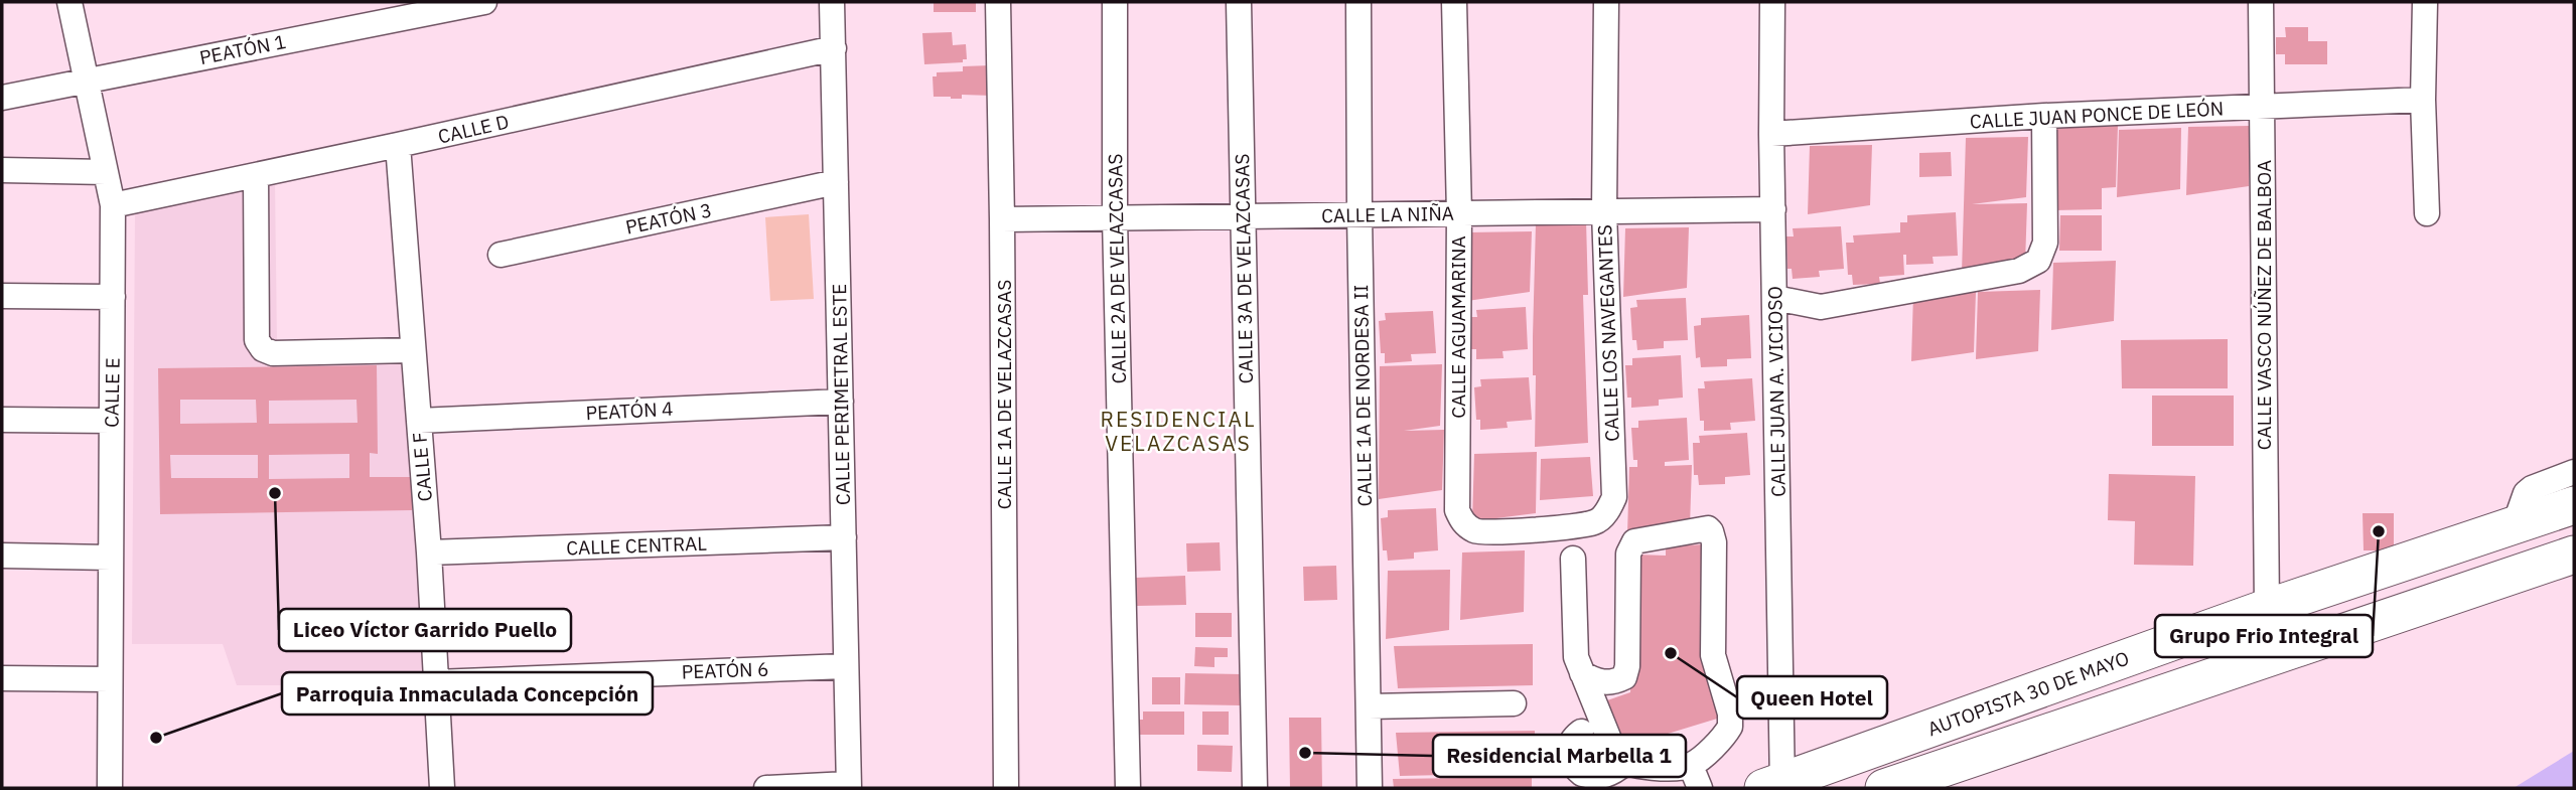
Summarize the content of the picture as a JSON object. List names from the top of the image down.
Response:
{
  "streets": {
    "highway": ["AUTOPISTA 30 DE MAYO"],
    "street": [
      "PEATÓN 1",
      "CALLE JUAN PONCE DE LEÓN",
      "CALLE D",
      "CALLE LA NIÑA",
      "PEATÓN 3",
      "CALLE 2A DE VELAZCASAS",
      "CALLE 3A DE VELAZCASAS",
      "CALLE VASCO NÚÑEZ DE BALBOA",
      "CALLE AGUAMARINA",
      "CALLE LOS NAVEGANTES",
      "CALLE JUAN A. VICIOSO",
      "CALLE E",
      "CALLE PERIMETRAL ESTE",
      "CALLE 1A DE VELAZCASAS",
      "CALLE 1A DE NORDESA II",
      "PEATÓN 4",
      "CALLE F",
      "CALLE CENTRAL",
      "PEATÓN 6"
    ]
  },
  "crossings": [
    ["PEATÓN 1", "CALLE E"],
    ["CALLE JUAN PONCE DE LEÓN", "CALLE VASCO NÚÑEZ DE BALBOA"],
    ["CALLE JUAN PONCE DE LEÓN", "CALLE JUAN A. VICIOSO"],
    ["CALLE D", "CALLE E"],
    ["CALLE D", "CALLE PERIMETRAL ESTE"],
    ["CALLE D", "CALLE F"],
    ["CALLE LA NIÑA", "CALLE 2A DE VELAZCASAS"],
    ["CALLE LA NIÑA", "CALLE 3A DE VELAZCASAS"],
    ["CALLE LA NIÑA", "CALLE AGUAMARINA"],
    ["CALLE LA NIÑA", "CALLE LOS NAVEGANTES"],
    ["CALLE LA NIÑA", "CALLE JUAN A. VICIOSO"],
    ["CALLE LA NIÑA", "CALLE 1A DE VELAZCASAS"],
    ["CALLE LA NIÑA", "CALLE 1A DE NORDESA II"],
    ["PEATÓN 3", "CALLE PERIMETRAL ESTE"],
    ["CALLE VASCO NÚÑEZ DE BALBOA", "AUTOPISTA 30 DE MAYO"],
    ["CALLE AGUAMARINA", "CALLE LOS NAVEGANTES"],
    ["CALLE JUAN A. VICIOSO", "AUTOPISTA 30 DE MAYO"],
    ["CALLE PERIMETRAL ESTE", "PEATÓN 4"],
    ["CALLE PERIMETRAL ESTE", "CALLE CENTRAL"],
    ["CALLE PERIMETRAL ESTE", "PEATÓN 6"],
    ["PEATÓN 4", "CALLE F"],
    ["CALLE F", "CALLE CENTRAL"],
    ["CALLE F", "PEATÓN 6"]
  ],
  "districts": ["RESIDENCIAL VELAZCASAS"],
  "places": [
    "Liceo Víctor Garrido Puello",
    "Grupo Frio Integral",
    "Queen Hotel",
    "Parroquia Inmaculada Concepción",
    "Residencial Marbella 1"
  ]
}
